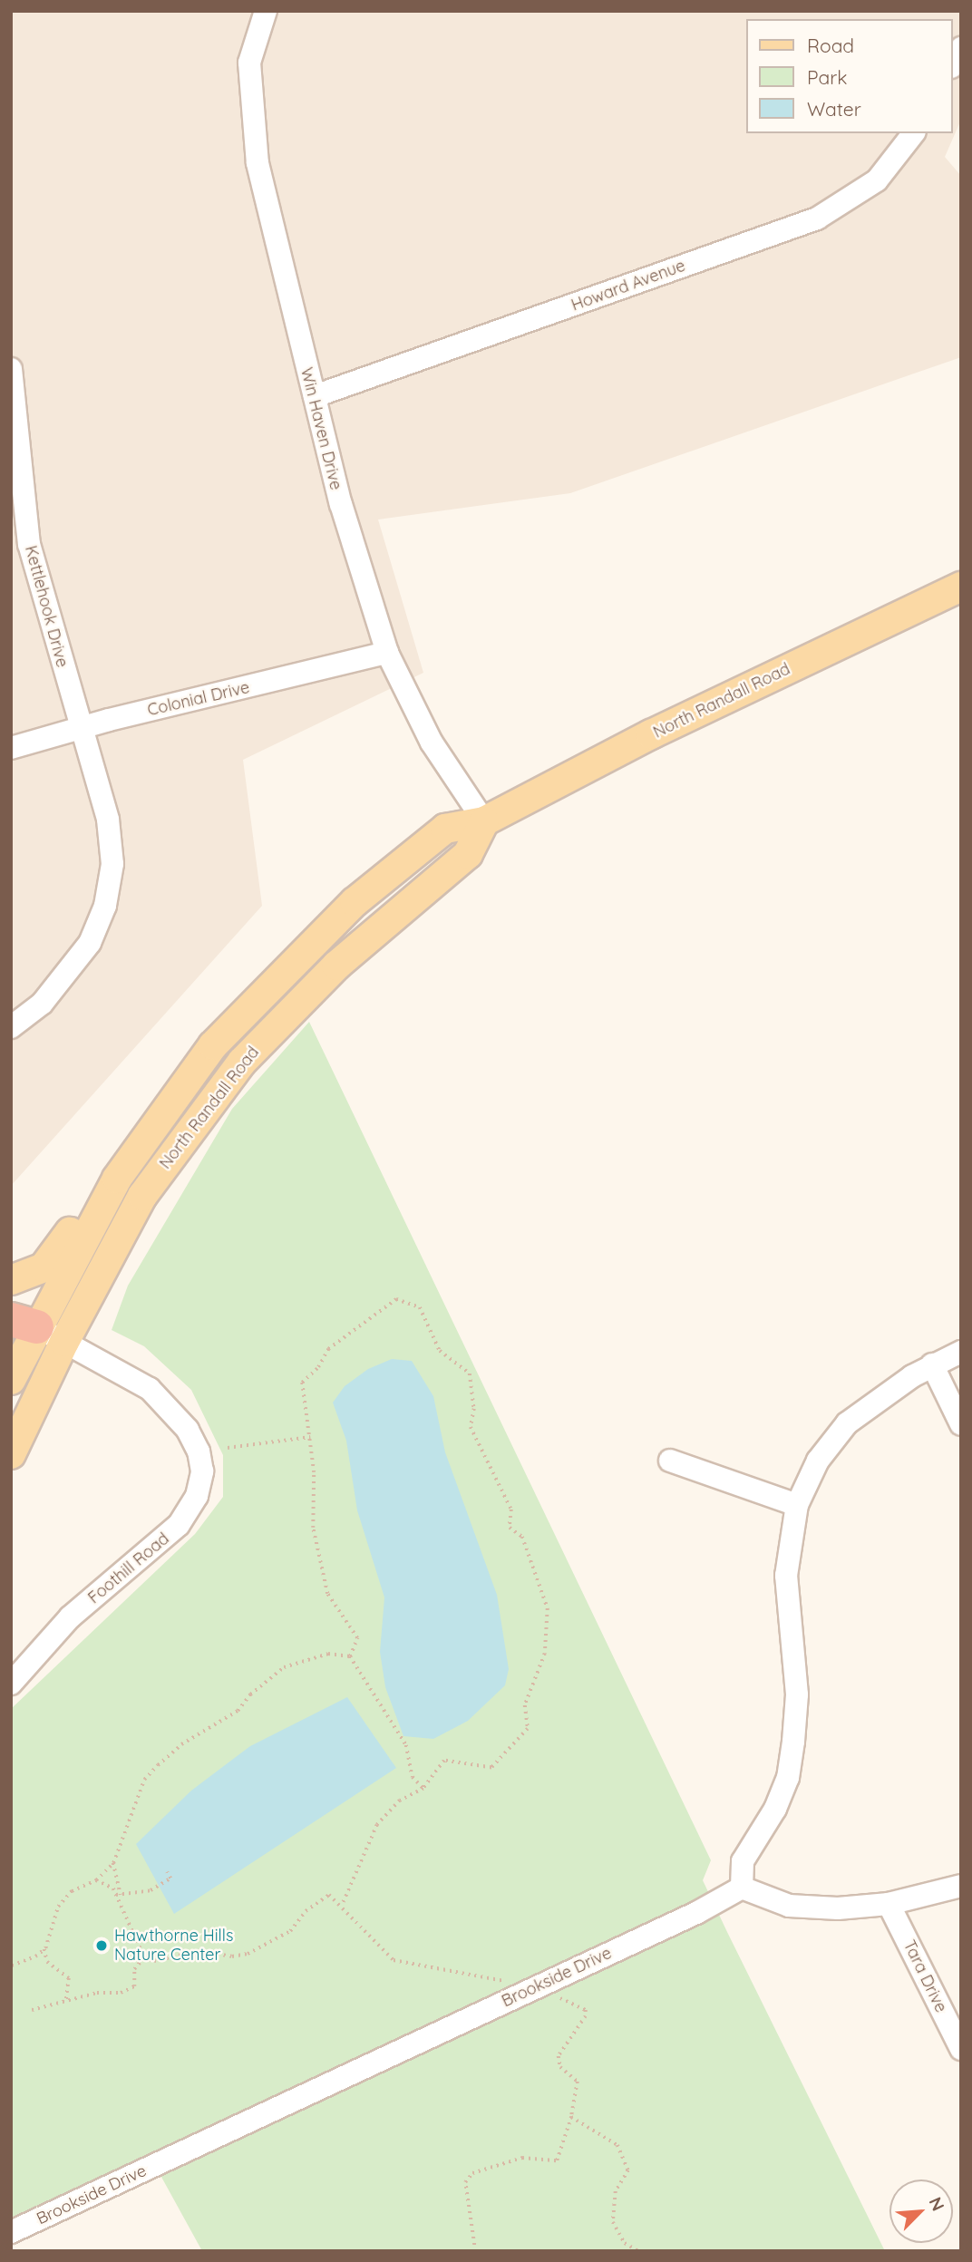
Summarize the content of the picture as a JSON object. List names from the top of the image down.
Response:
{
  "streets": {
    "main road": ["North Randall Road"],
    "street": [
      "Howard Avenue",
      "Win Haven Drive",
      "Kettlehook Drive",
      "Colonial Drive",
      "Foothill Road",
      "Tara Drive",
      "Brookside Drive"
    ]
  },
  "crossings": [
    ["Howard Avenue", "Win Haven Drive"],
    ["Win Haven Drive", "Colonial Drive"],
    ["Win Haven Drive", "North Randall Road"],
    ["Kettlehook Drive", "Colonial Drive"],
    ["North Randall Road", "Foothill Road"]
  ],
  "places": ["Hawthorne Hills Nature Center"],
  "legend": ["Road", "Park", "Water"],
  "north": "top right"
}
